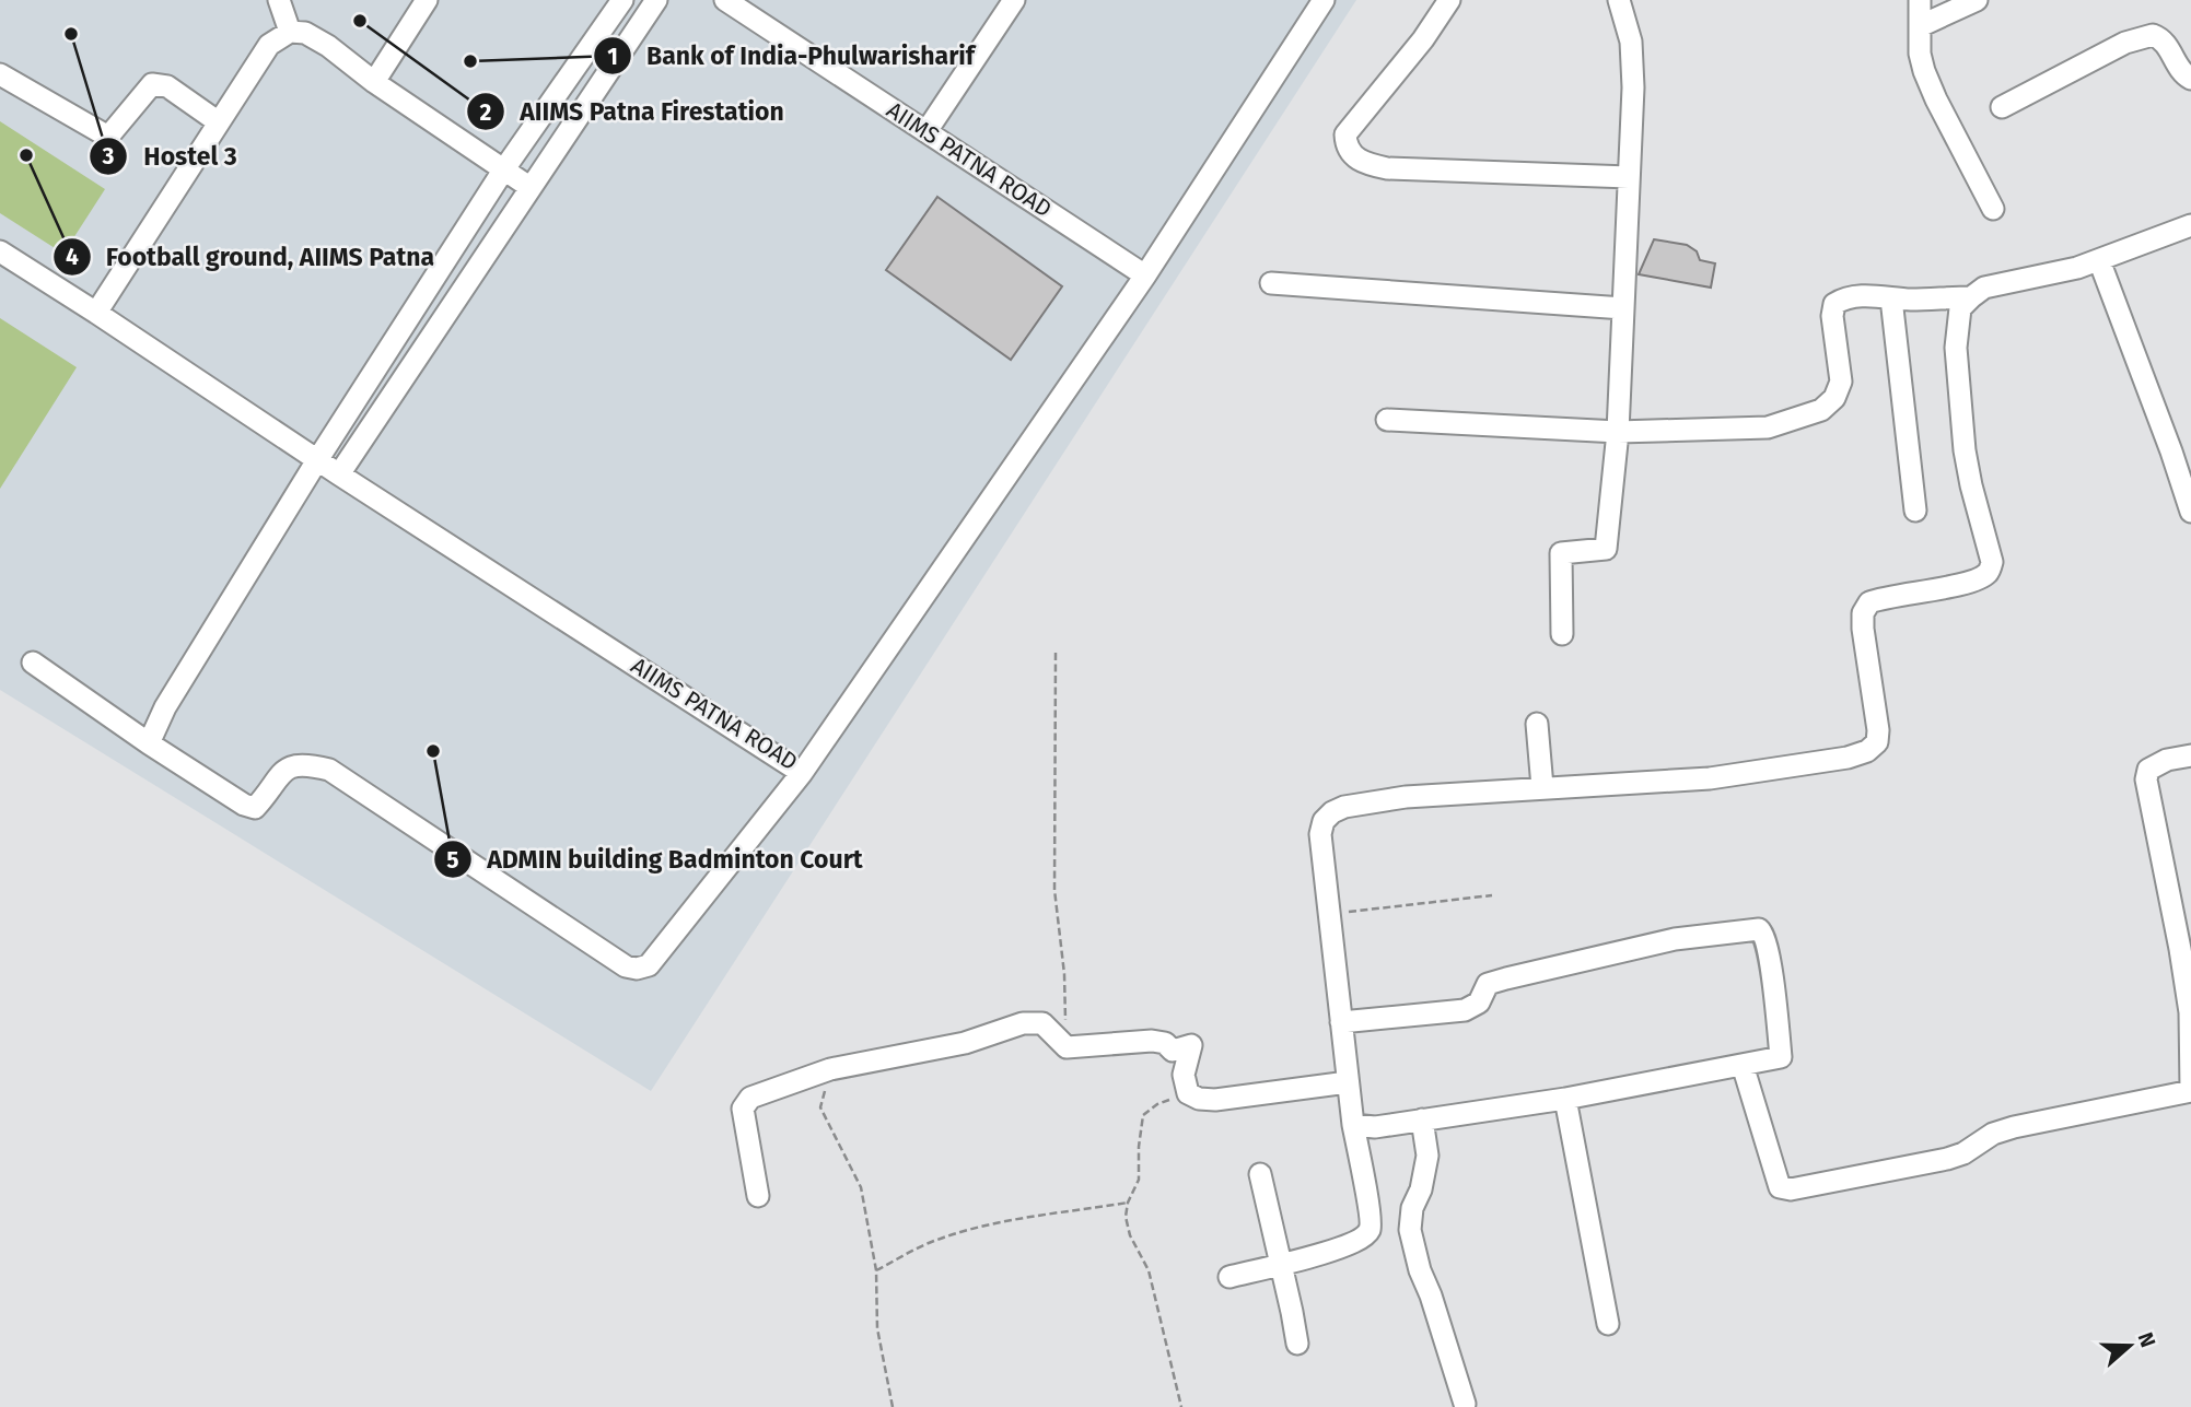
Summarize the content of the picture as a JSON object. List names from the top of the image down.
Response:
{
  "streets": {
    "street": ["AIIMS PATNA ROAD"]
  },
  "places": [
    "AIIMS Patna Firestation",
    "Hostel 3",
    "Bank of India-Phulwarisharif",
    "Football ground, AIIMS Patna",
    "ADMIN building Badminton Court"
  ],
  "north": "right"
}
